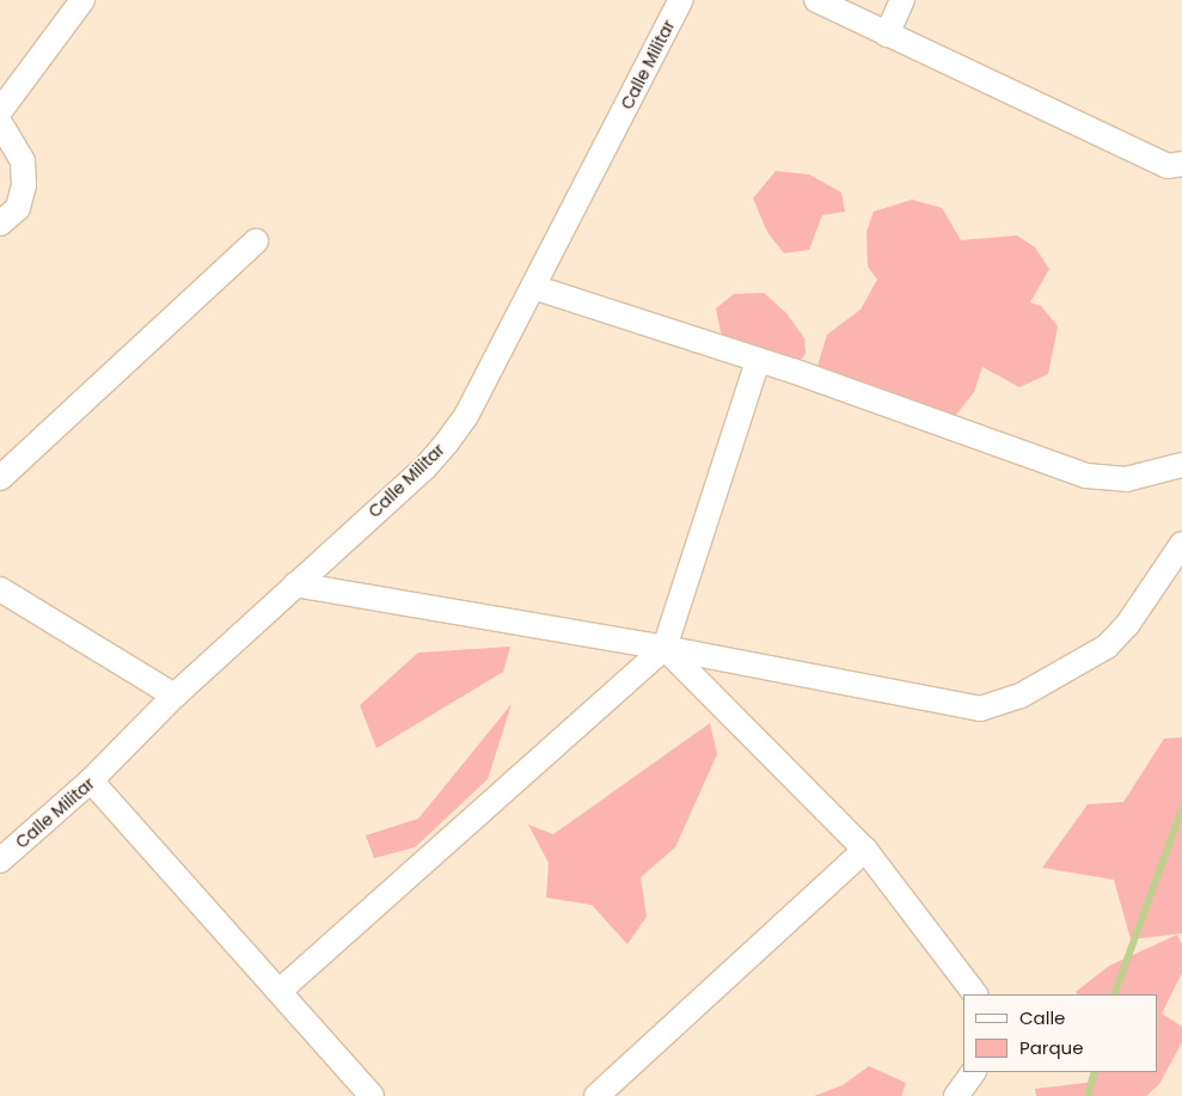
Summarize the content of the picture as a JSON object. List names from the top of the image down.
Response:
{
  "streets": {
    "street": ["Calle Militar"]
  },
  "legend": ["Calle", "Parque"]
}
